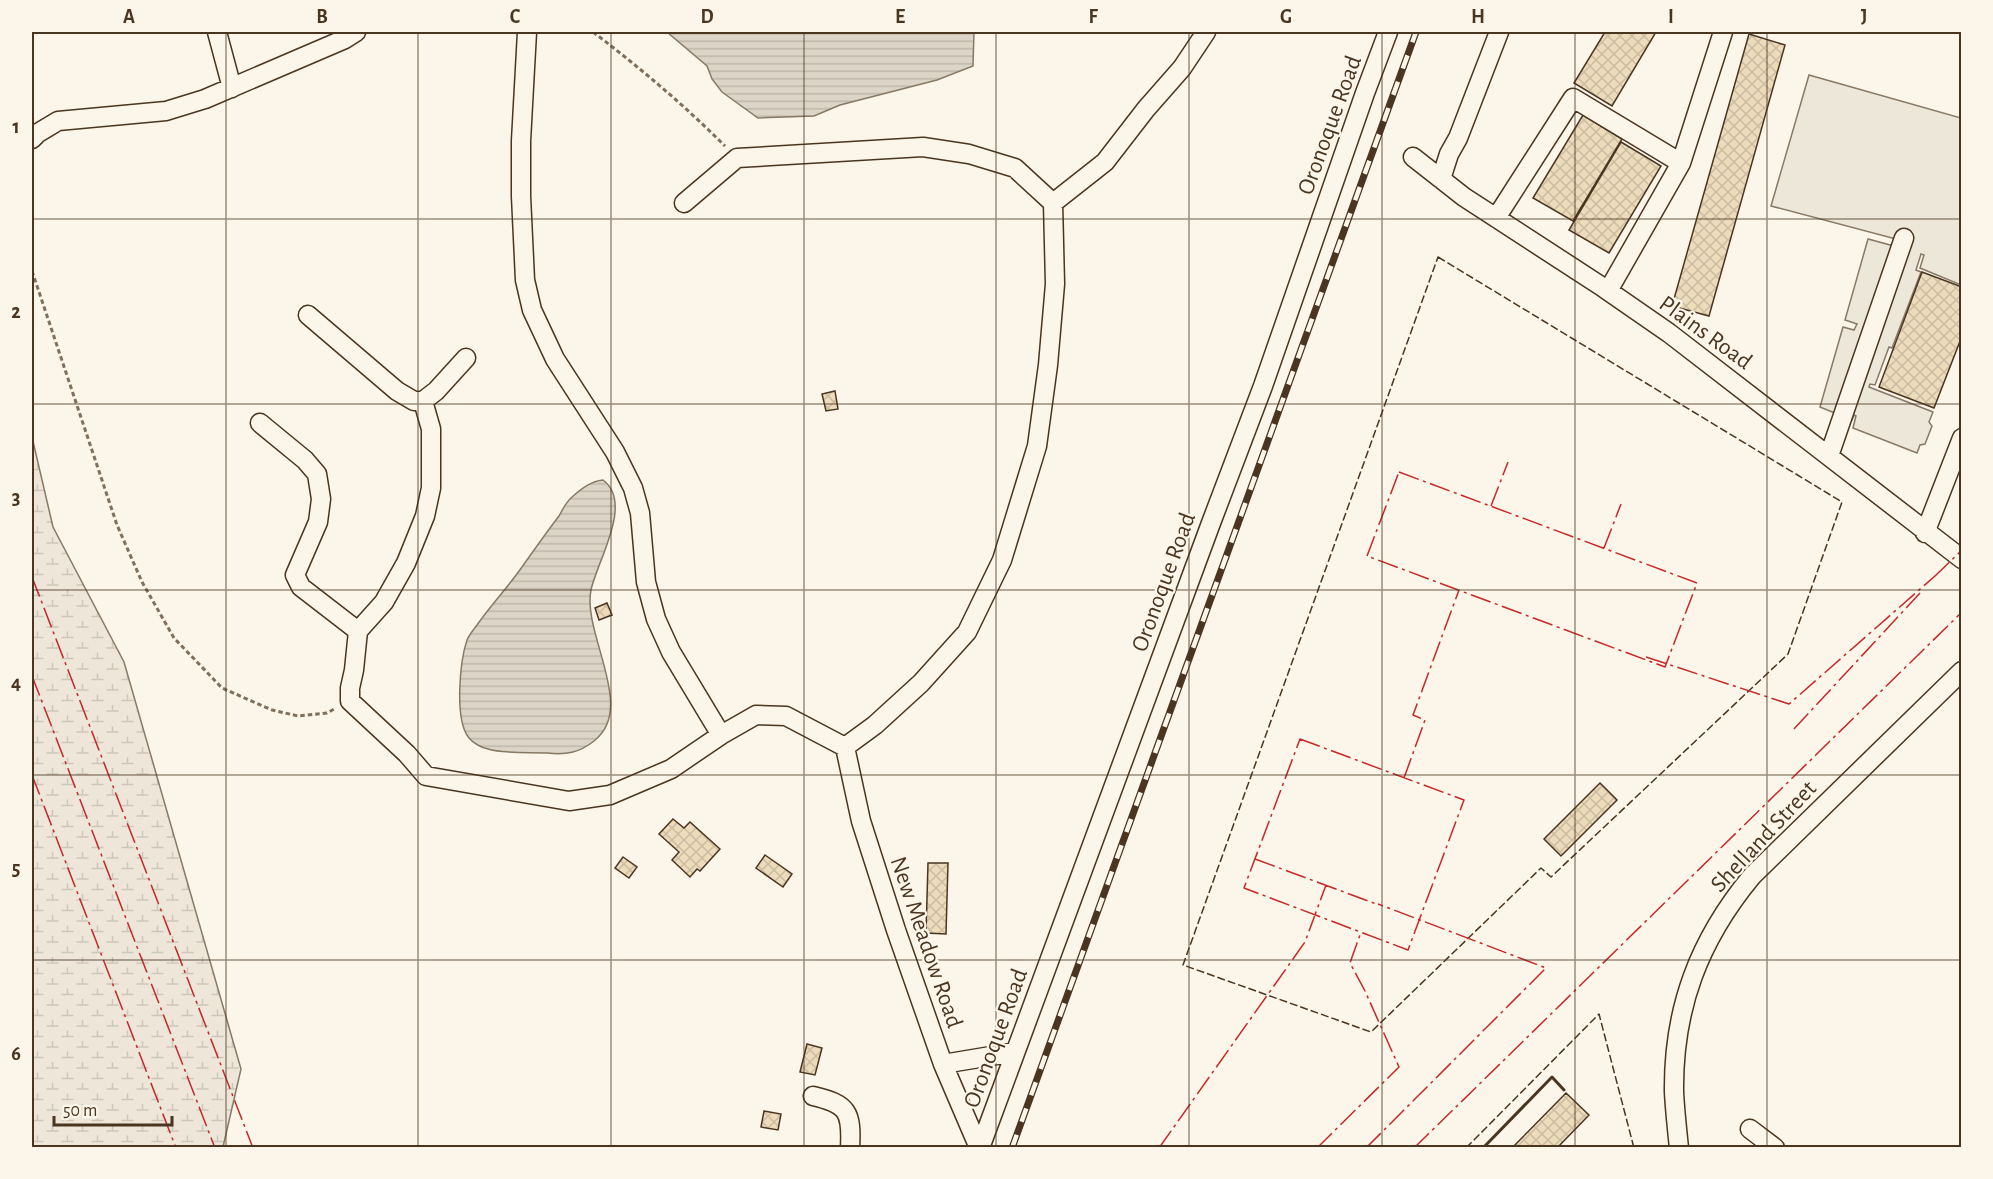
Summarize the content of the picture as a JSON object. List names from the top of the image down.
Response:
{
  "streets": {
    "street": [
      "Oronoque Road",
      "Plains Road",
      "Shelland Street",
      "New Meadow Road"
    ]
  },
  "crossings": [
    ["Oronoque Road", "New Meadow Road"]
  ],
  "scale_bar": "50 m",
  "grid": {
    "columns": [
      "A",
      "B",
      "C",
      "D",
      "E",
      "F",
      "G",
      "H",
      "I",
      "J"
    ],
    "rows": [
      "1",
      "2",
      "3",
      "4",
      "5",
      "6"
    ]
  }
}
